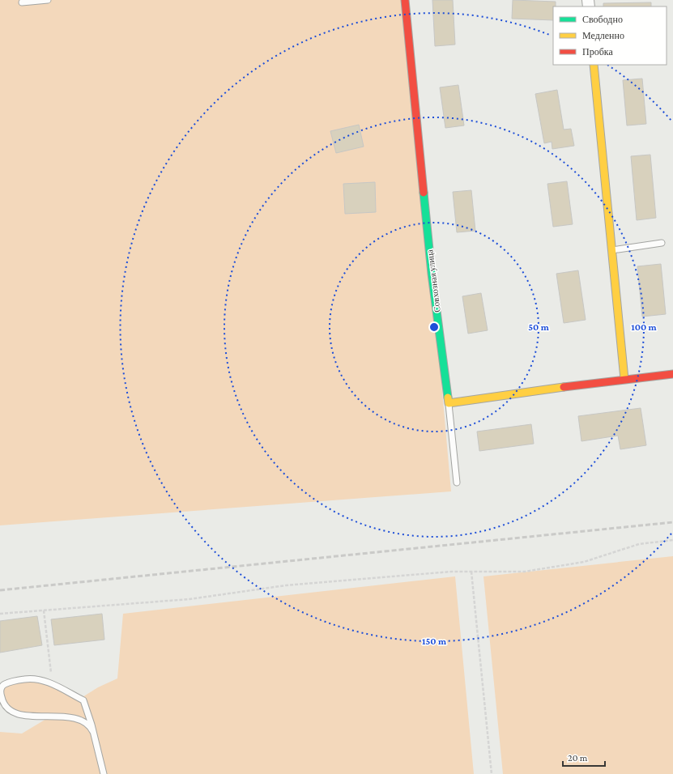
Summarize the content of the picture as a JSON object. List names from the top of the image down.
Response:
{
  "streets": {
    "street": ["Совхозная улица"]
  },
  "legend": ["Свободно", "Медленно", "Пробка"],
  "scale_bar": "20 m",
  "rings": ["50 m", "100 m", "150 m"]
}
